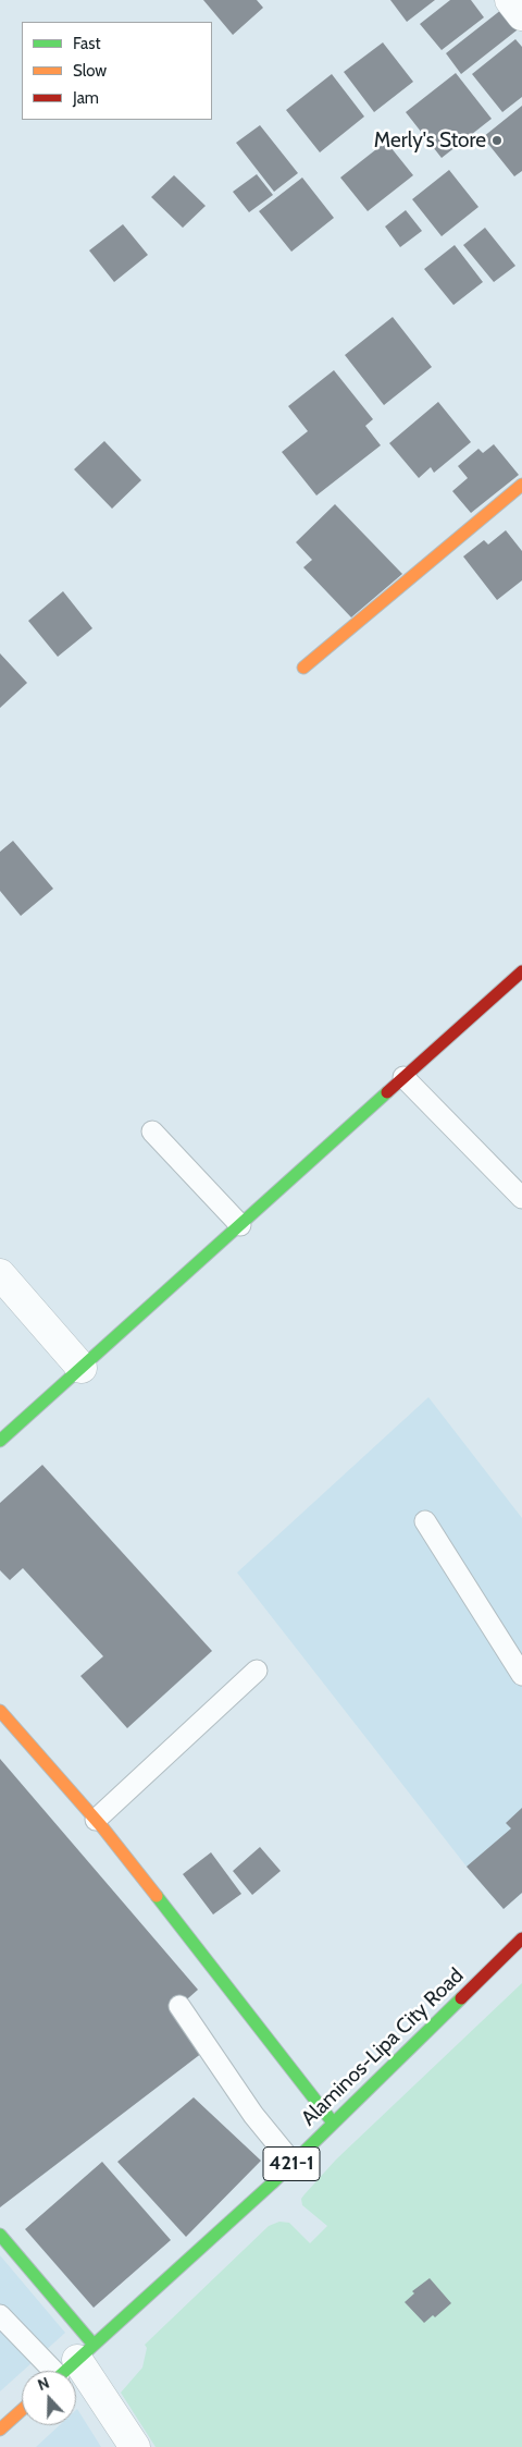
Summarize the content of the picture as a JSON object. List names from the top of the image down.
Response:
{
  "streets": {
    "street": ["Alaminos-Lipa City Road", "421-1"]
  },
  "places": ["Merly's Store"],
  "legend": ["Fast", "Slow", "Jam"],
  "north": "top"
}
